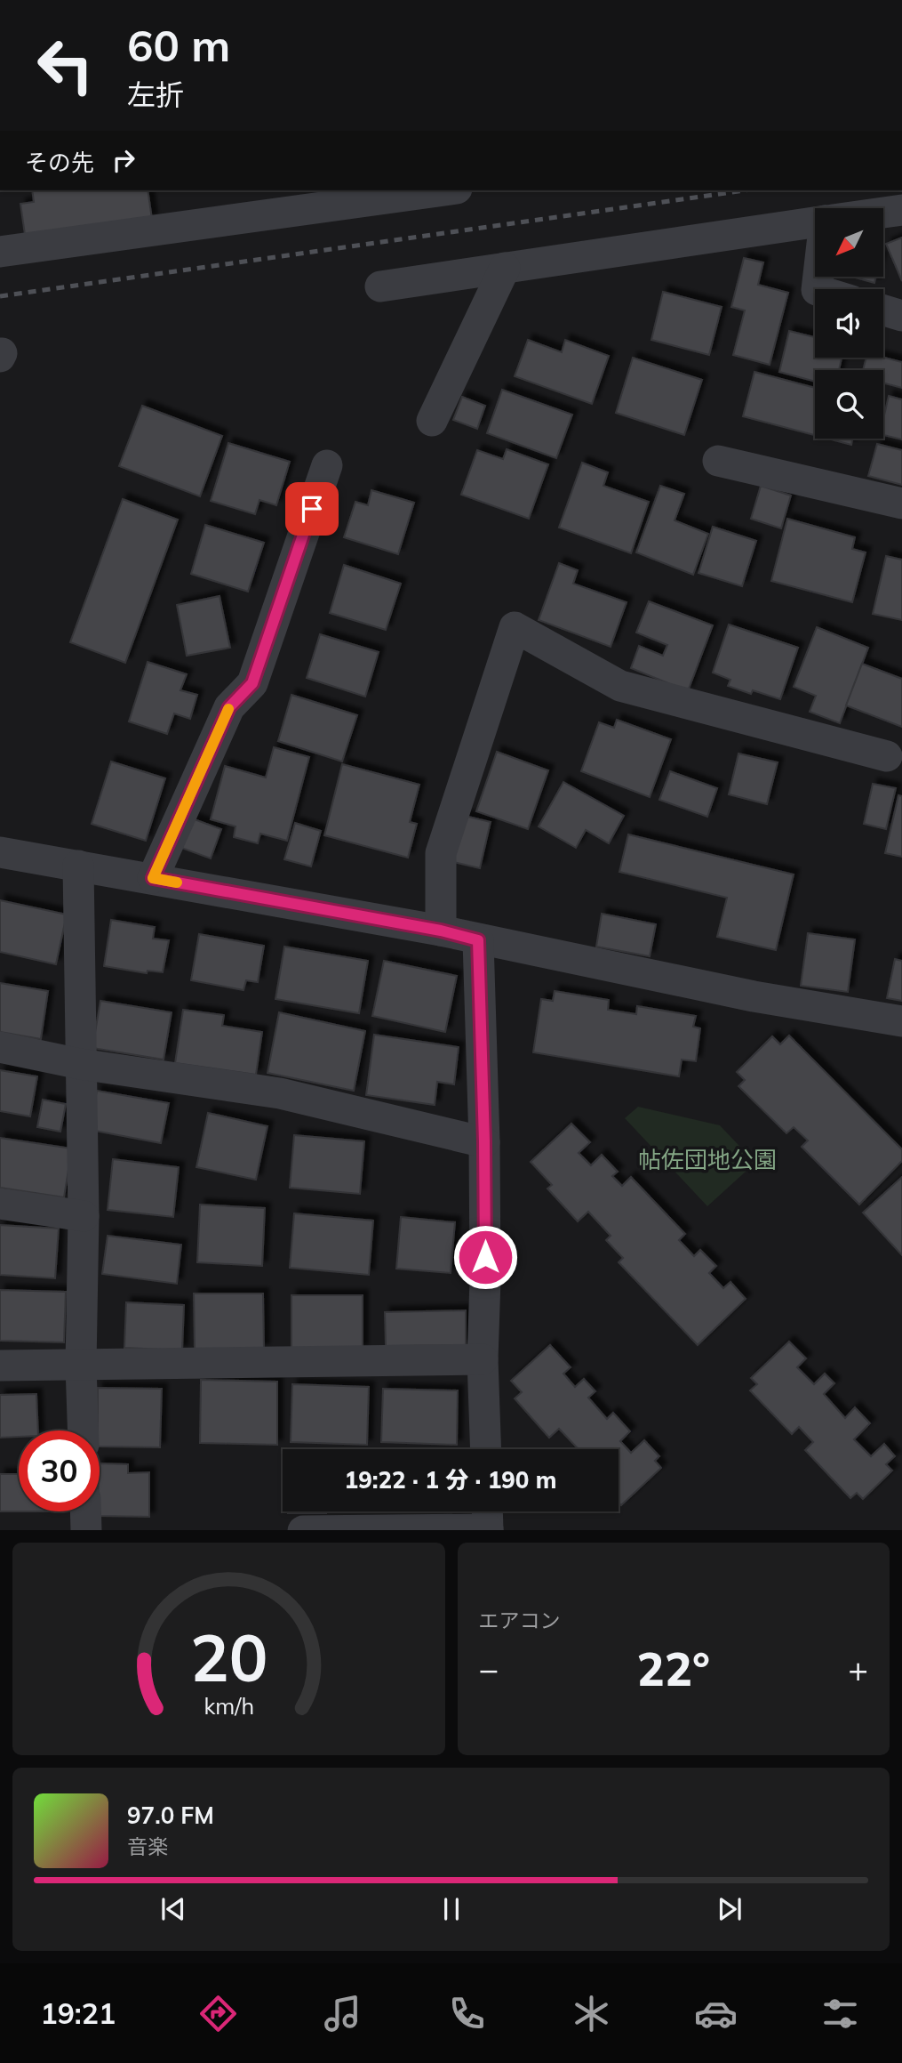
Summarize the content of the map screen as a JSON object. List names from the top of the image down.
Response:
{
  "parks": ["帖佐団地公園"],
  "north": "bottom left",
  "page": {
    "turn": ["60 m", "左折"],
    "then": "その先",
    "limit": "30",
    "trip": "19:22 · 1 分 · 190 m",
    "tile": "エアコン",
    "heat": ["−", "22°", "+"],
    "song": ["97.0 FM", "音楽"],
    "tabs": "19:21",
    "gauge": ["20", "km/h"]
  }
}
